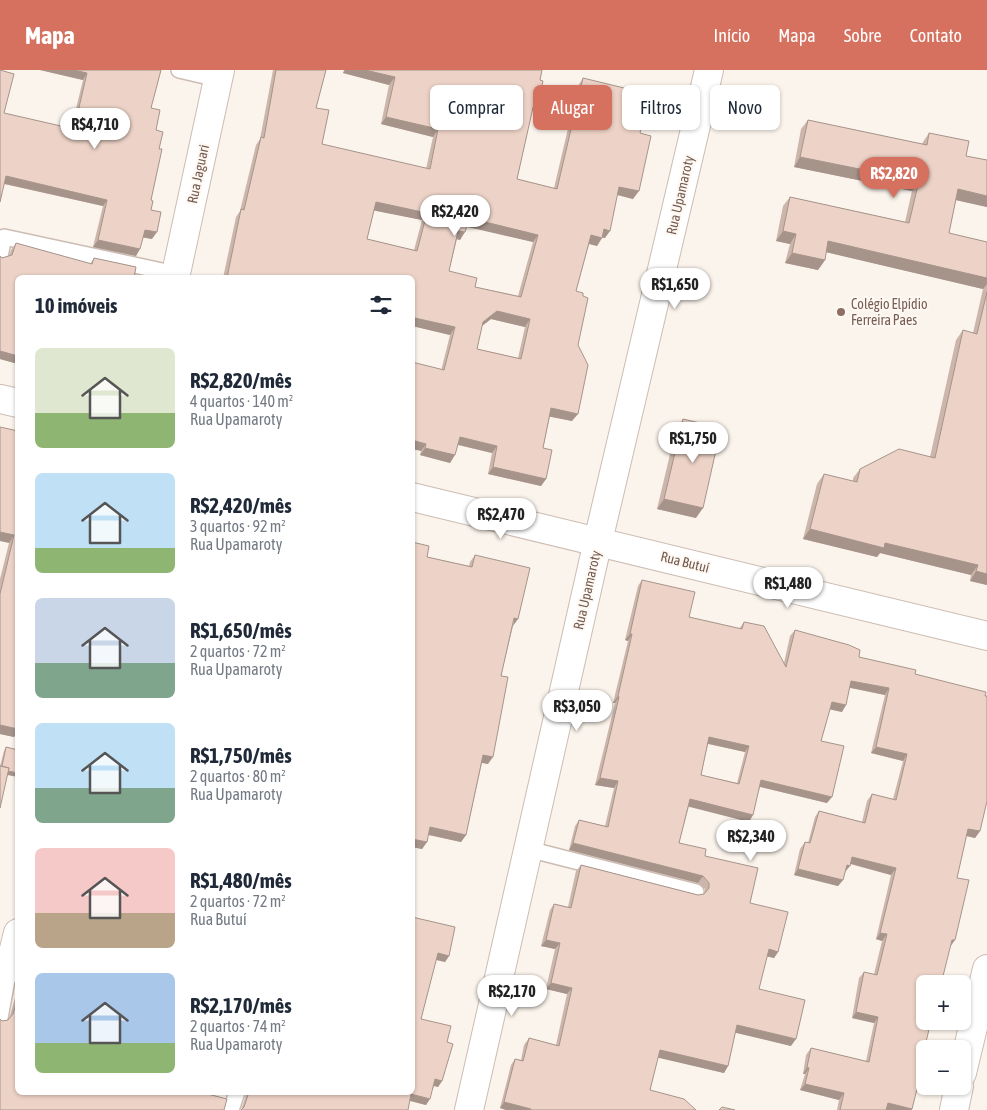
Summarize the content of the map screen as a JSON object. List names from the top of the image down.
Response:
{
  "streets": {
    "street": ["Rua Jaguari", "Rua Upamaroty", "Rua Butuí"]
  },
  "crossings": [
    ["Rua Upamaroty", "Rua Butuí"]
  ],
  "places": ["Colégio Elpídio Ferreira Paes"],
  "page": {
    "header": "Mapa",
    "nav": [
      "Início",
      "Mapa",
      "Sobre",
      "Contato"
    ],
    "chip": [
      "Comprar",
      "Alugar",
      "Filtros",
      "Novo"
    ],
    "price": [
      "R$4,710",
      "R$2,820",
      "R$2,420",
      "R$1,650",
      "R$1,750",
      "R$2,470",
      "R$1,480",
      "R$3,050",
      "R$2,340",
      "R$2,170"
    ],
    "heading": "10 imóveis",
    "list": [
      {
        "name": "R$2,820/mês",
        "note": "4 quartos · 140 m² · Rua Upamaroty"
      },
      {
        "name": "R$2,420/mês",
        "note": "3 quartos · 92 m² · Rua Upamaroty"
      },
      {
        "name": "R$1,650/mês",
        "note": "2 quartos · 72 m² · Rua Upamaroty"
      },
      {
        "name": "R$1,750/mês",
        "note": "2 quartos · 80 m² · Rua Upamaroty"
      },
      {
        "name": "R$1,480/mês",
        "note": "2 quartos · 72 m² · Rua Butuí"
      },
      {
        "name": "R$2,170/mês",
        "note": "2 quartos · 74 m² · Rua Upamaroty"
      }
    ],
    "map_buttons": ["+", "−"]
  }
}
